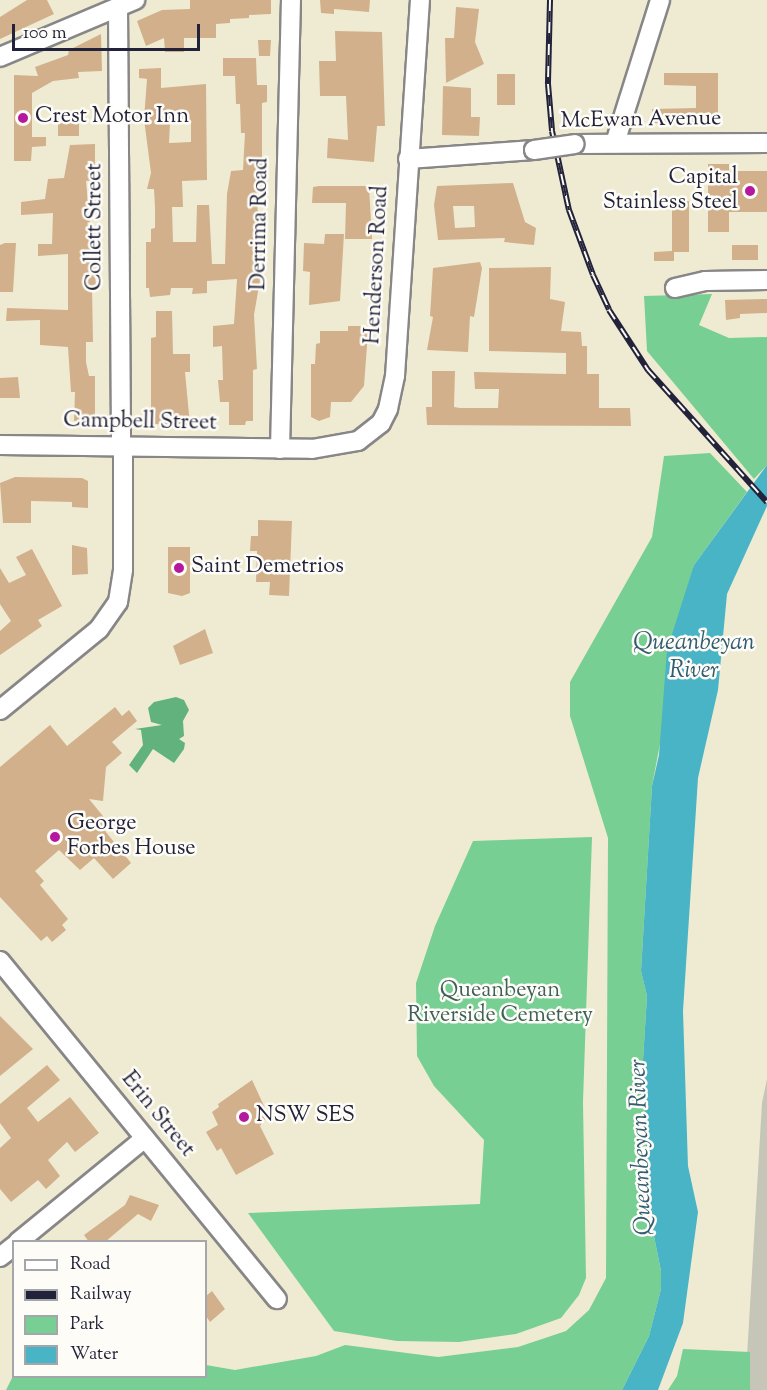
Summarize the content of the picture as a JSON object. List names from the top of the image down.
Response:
{
  "streets": {
    "street": [
      "McEwan Avenue",
      "Derrima Road",
      "Collett Street",
      "Henderson Road",
      "Campbell Street",
      "Erin Street"
    ]
  },
  "crossings": [
    ["McEwan Avenue", "Henderson Road"],
    ["Derrima Road", "Henderson Road"],
    ["Derrima Road", "Campbell Street"],
    ["Collett Street", "Campbell Street"],
    ["Henderson Road", "Campbell Street"]
  ],
  "water": ["Queanbeyan River"],
  "parks": ["Queanbeyan Riverside Cemetery"],
  "places": [
    "Crest Motor Inn",
    "Capital Stainless Steel",
    "Saint Demetrios",
    "George Forbes House",
    "NSW SES"
  ],
  "legend": [
    "Road",
    "Railway",
    "Park",
    "Water"
  ],
  "scale_bar": "100 m"
}
